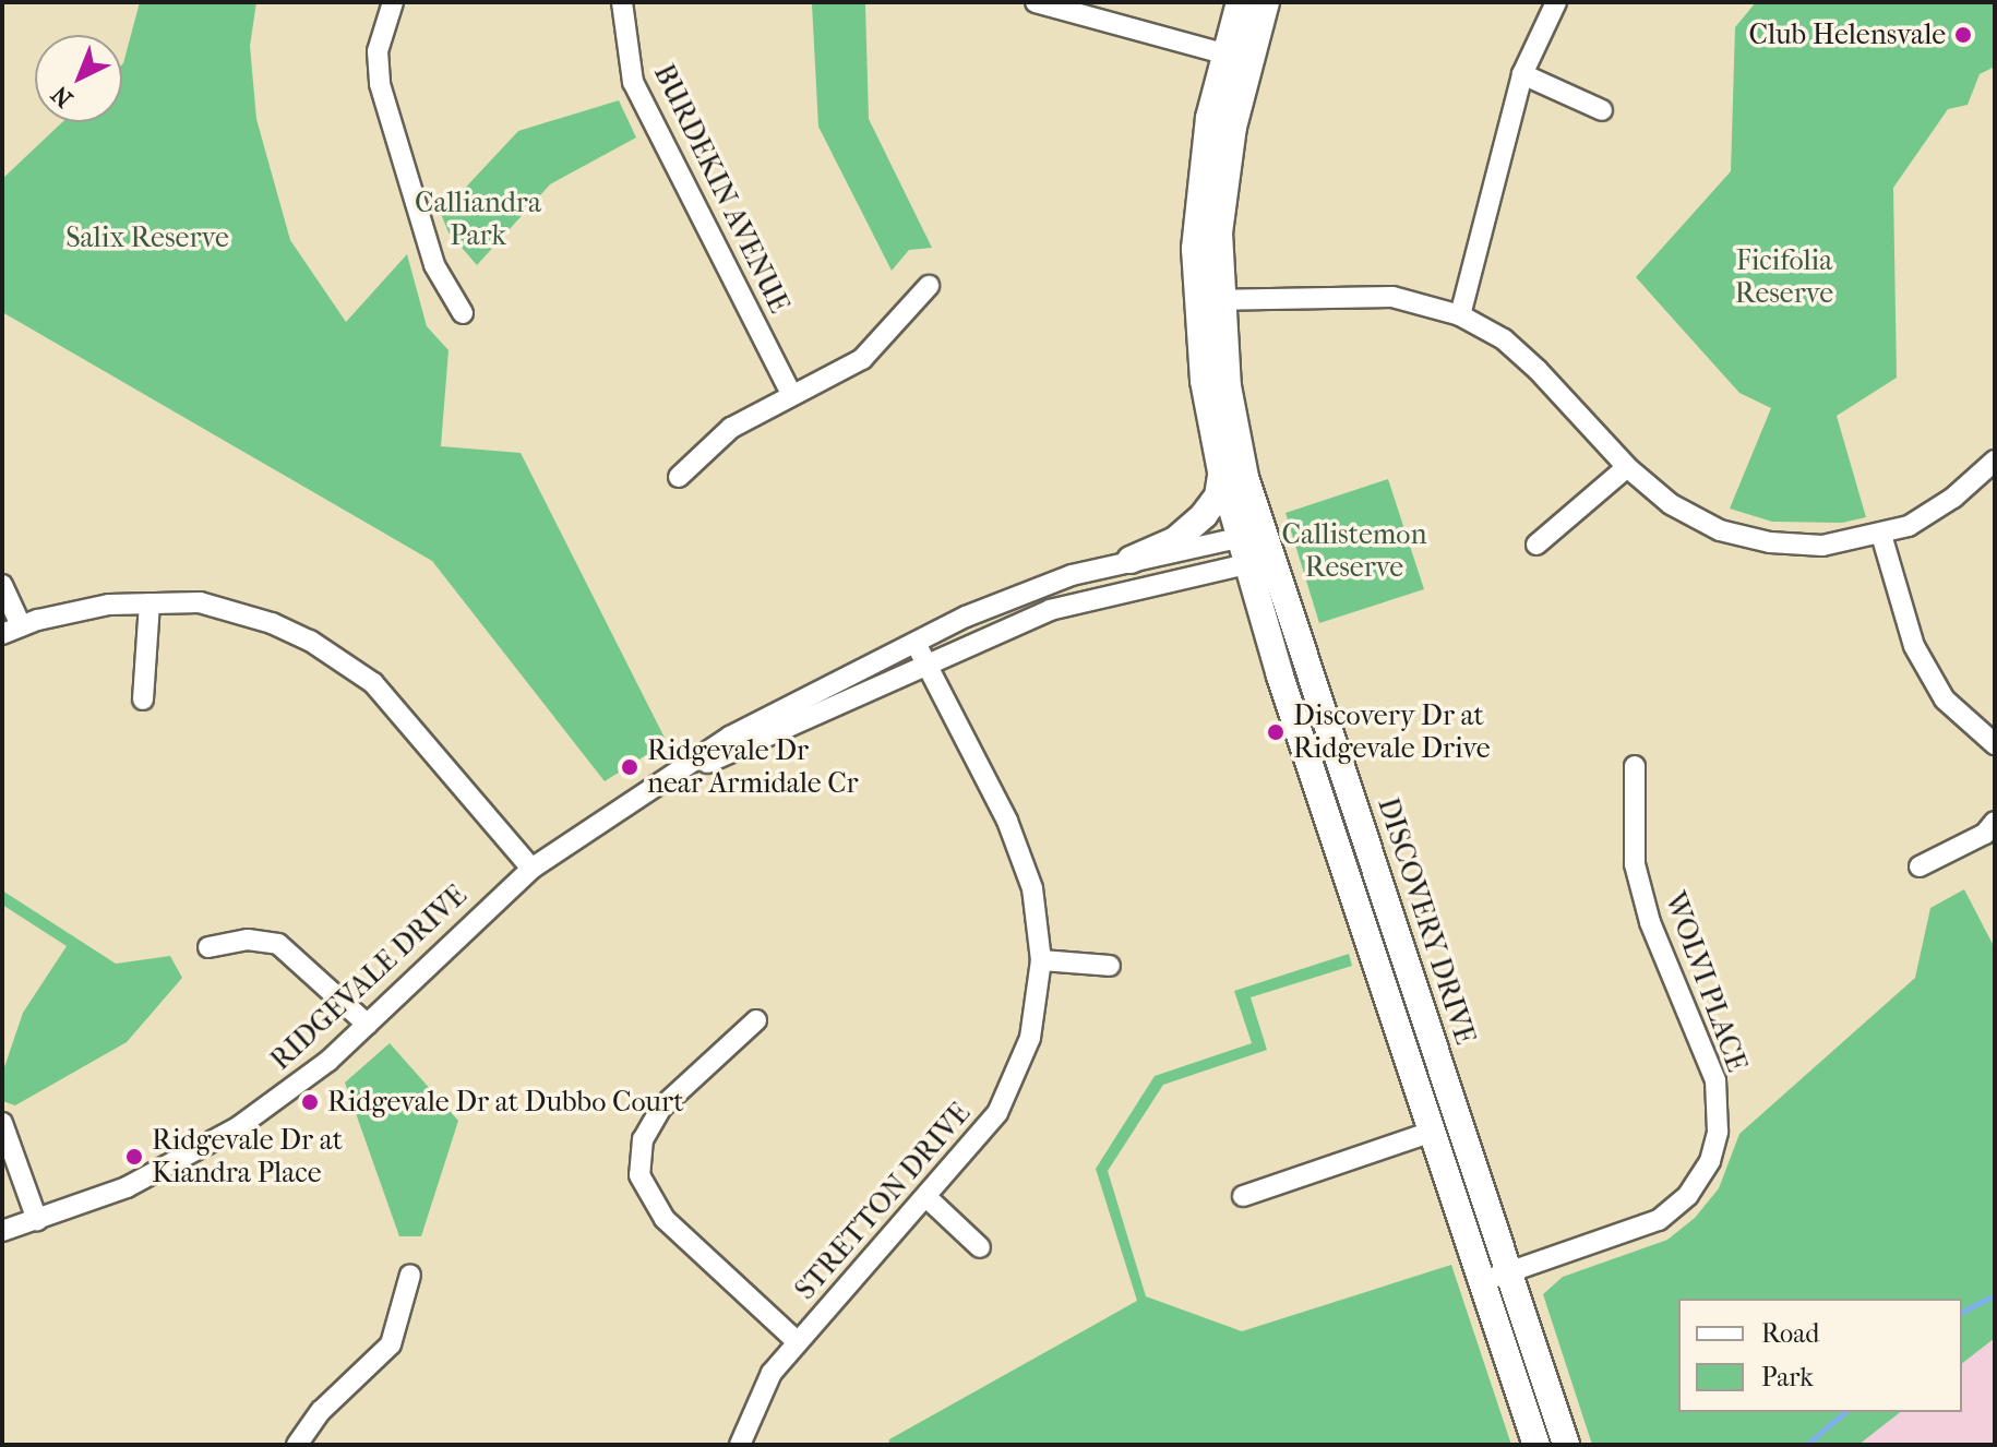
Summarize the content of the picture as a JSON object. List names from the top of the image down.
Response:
{
  "streets": {
    "main road": ["DISCOVERY DRIVE"],
    "street": [
      "BURDEKIN AVENUE",
      "RIDGEVALE DRIVE",
      "WOLVI PLACE",
      "STRETTON DRIVE"
    ]
  },
  "crossings": [
    ["DISCOVERY DRIVE", "RIDGEVALE DRIVE"],
    ["DISCOVERY DRIVE", "WOLVI PLACE"],
    ["RIDGEVALE DRIVE", "STRETTON DRIVE"]
  ],
  "parks": [
    "Calliandra Park",
    "Salix Reserve",
    "Ficifolia Reserve",
    "Callistemon Reserve"
  ],
  "places": [
    "Club Helensvale",
    "Discovery Dr at Ridgevale Drive",
    "Ridgevale Dr near Armidale Cr",
    "Ridgevale Dr at Dubbo Court",
    "Ridgevale Dr at Kiandra Place"
  ],
  "legend": ["Road", "Park"],
  "north": "bottom left"
}
